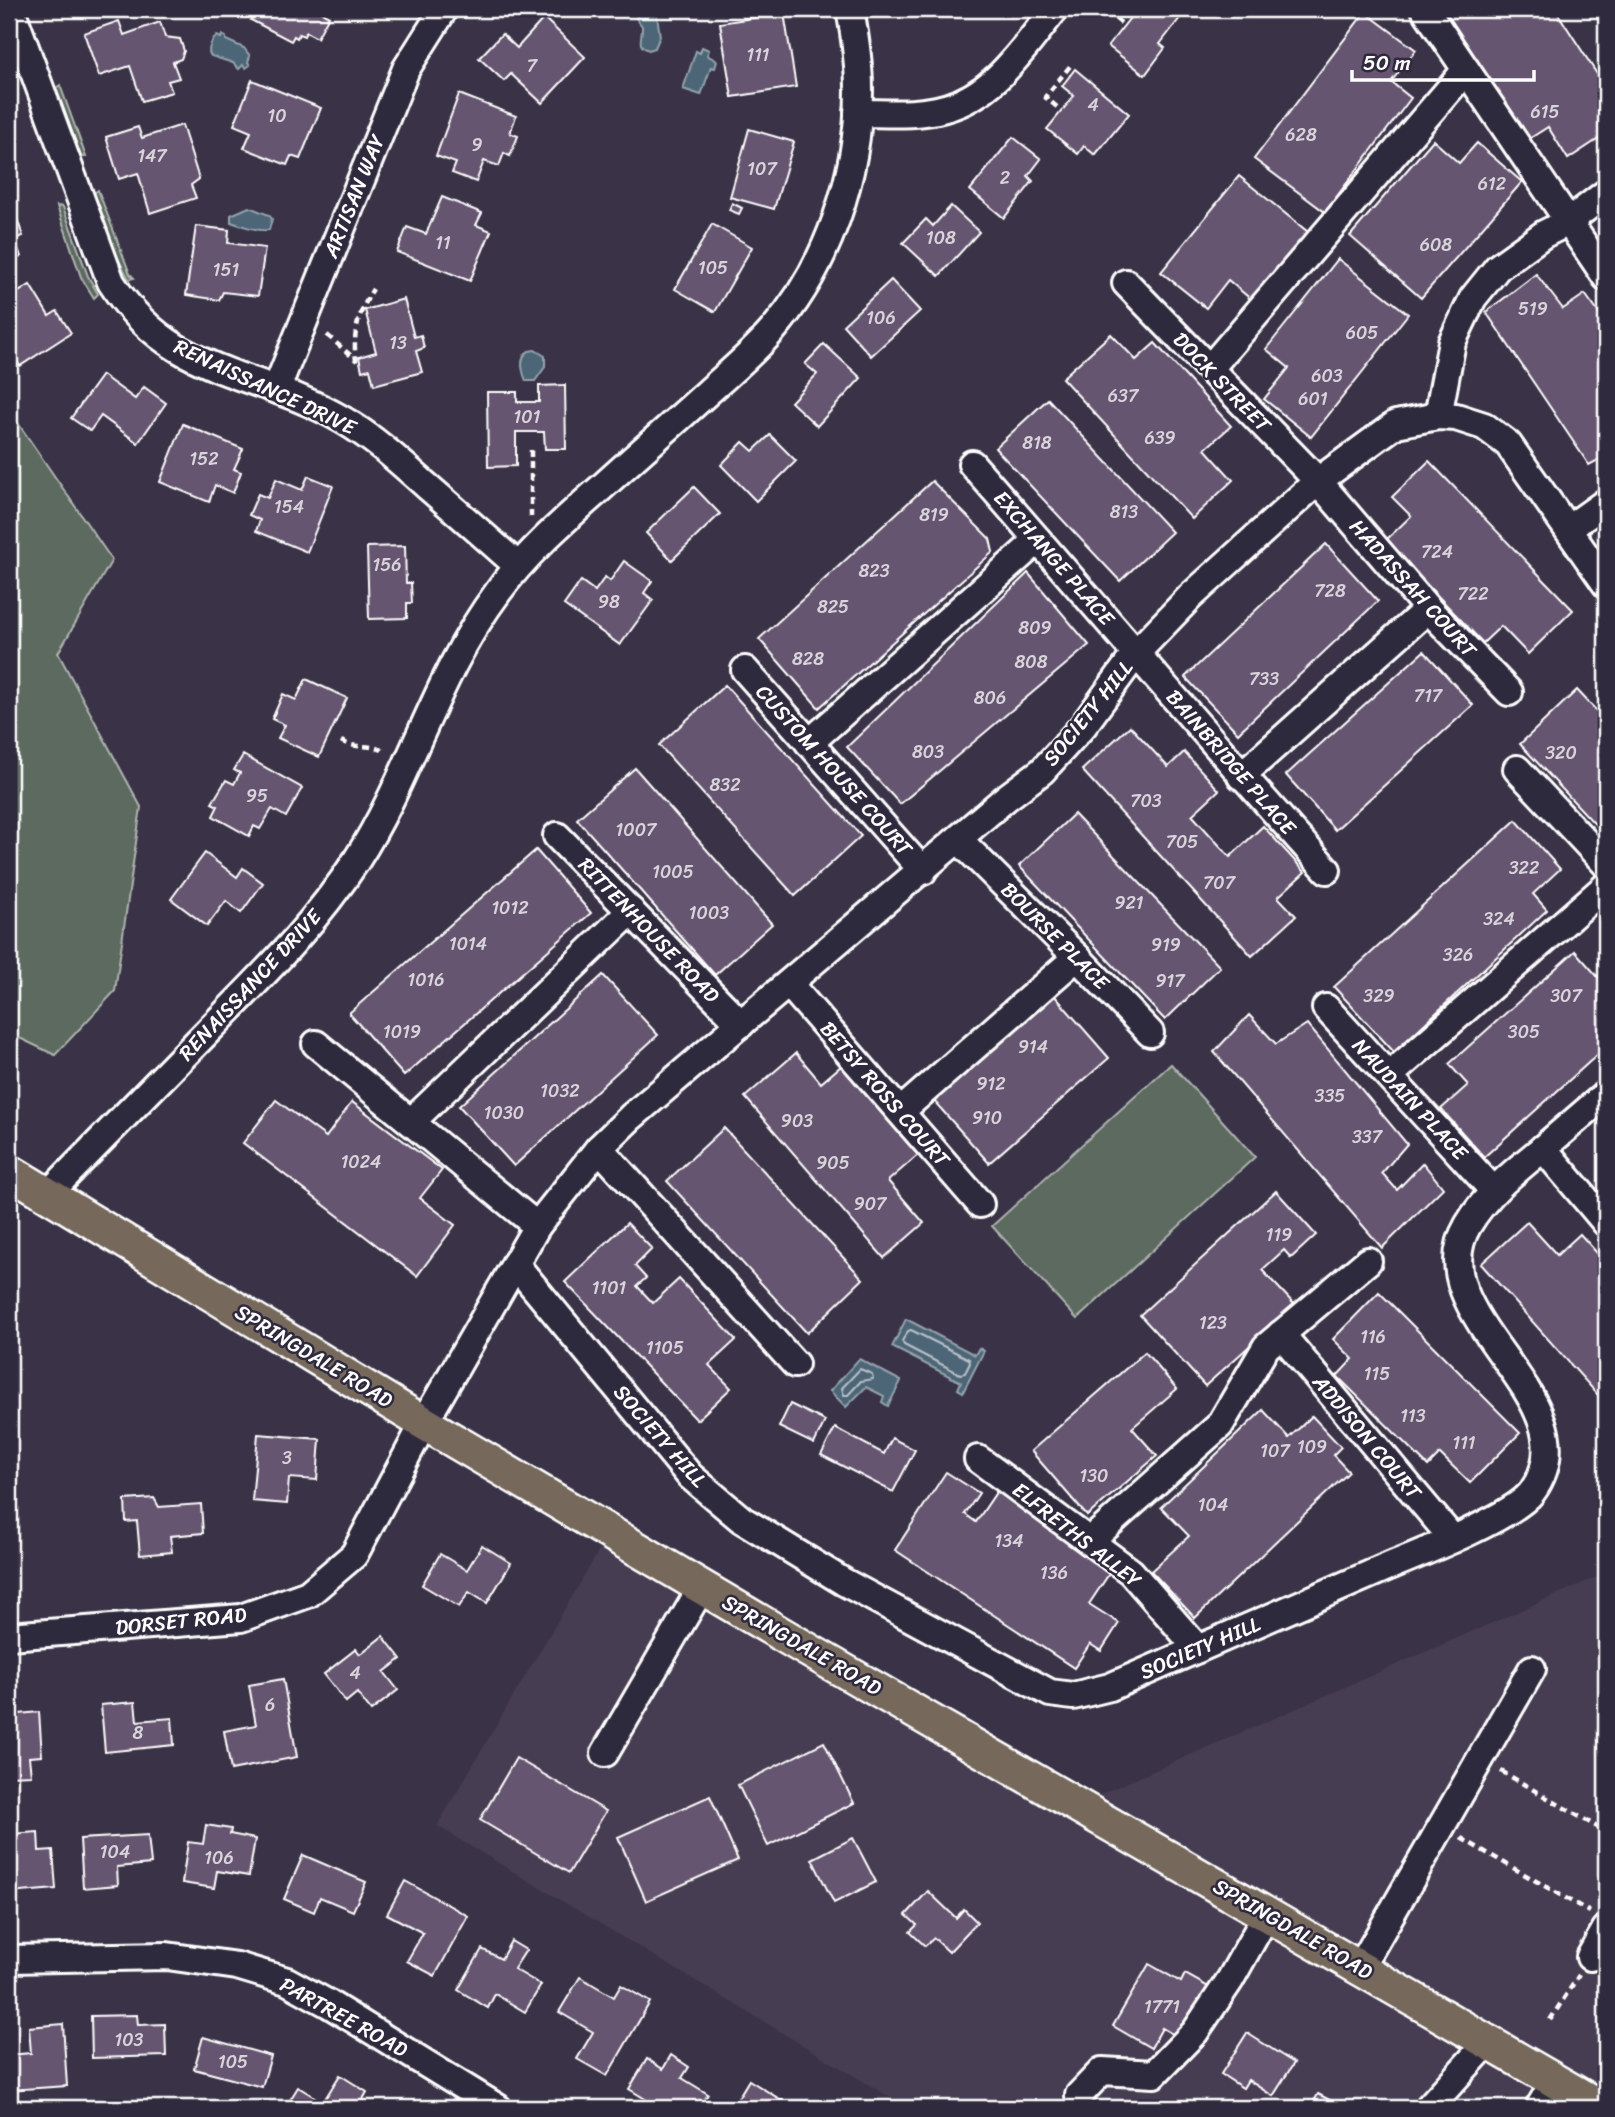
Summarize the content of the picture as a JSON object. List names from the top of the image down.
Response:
{
  "streets": {
    "main road": ["SPRINGDALE ROAD"],
    "street": [
      "ARTISAN WAY",
      "DOCK STREET",
      "RENAISSANCE DRIVE",
      "EXCHANGE PLACE",
      "HADASSAH COURT",
      "SOCIETY HILL",
      "BAINBRIDGE PLACE",
      "CUSTOM HOUSE COURT",
      "RITTENHOUSE ROAD",
      "BOURSE PLACE",
      "BETSY ROSS COURT",
      "NAUDAIN PLACE",
      "ADDISON COURT",
      "ELFRETHS ALLEY",
      "DORSET ROAD",
      "PARTREE ROAD"
    ]
  },
  "crossings": [
    ["ARTISAN WAY", "RENAISSANCE DRIVE"],
    ["DOCK STREET", "HADASSAH COURT"],
    ["DOCK STREET", "SOCIETY HILL"],
    ["RENAISSANCE DRIVE", "SPRINGDALE ROAD"],
    ["EXCHANGE PLACE", "SOCIETY HILL"],
    ["EXCHANGE PLACE", "BAINBRIDGE PLACE"],
    ["HADASSAH COURT", "SOCIETY HILL"],
    ["SOCIETY HILL", "BAINBRIDGE PLACE"],
    ["SOCIETY HILL", "CUSTOM HOUSE COURT"],
    ["SOCIETY HILL", "RITTENHOUSE ROAD"],
    ["SOCIETY HILL", "BOURSE PLACE"],
    ["SOCIETY HILL", "BETSY ROSS COURT"],
    ["SOCIETY HILL", "NAUDAIN PLACE"],
    ["SOCIETY HILL", "SPRINGDALE ROAD"],
    ["SOCIETY HILL", "ADDISON COURT"],
    ["SOCIETY HILL", "ELFRETHS ALLEY"],
    ["SOCIETY HILL", "DORSET ROAD"],
    ["SPRINGDALE ROAD", "DORSET ROAD"]
  ],
  "house_numbers": [
    "111",
    "7",
    "4",
    "615",
    "10",
    "628",
    "9",
    "147",
    "107",
    "2",
    "612",
    "108",
    "11",
    "608",
    "105",
    "151",
    "519",
    "106",
    "605",
    "13",
    "603",
    "637",
    "601",
    "101",
    "639",
    "818",
    "152",
    "154",
    "813",
    "819",
    "724",
    "156",
    "823",
    "728",
    "722",
    "98",
    "825",
    "809",
    "828",
    "808",
    "733",
    "717",
    "806",
    "803",
    "320",
    "832",
    "95",
    "703",
    "1007",
    "705",
    "322",
    "1005",
    "707",
    "921",
    "1012",
    "1003",
    "324",
    "1014",
    "919",
    "326",
    "1016",
    "917",
    "329",
    "307",
    "1019",
    "305",
    "914",
    "912",
    "1032",
    "335",
    "1030",
    "910",
    "903",
    "337",
    "1024",
    "905",
    "907",
    "119",
    "1101",
    "123",
    "116",
    "1105",
    "115",
    "113",
    "111",
    "109",
    "107",
    "3",
    "130",
    "104",
    "134",
    "136",
    "4",
    "6",
    "8",
    "104",
    "106",
    "1771",
    "103",
    "105"
  ],
  "scale_bar": "50 m"
}
